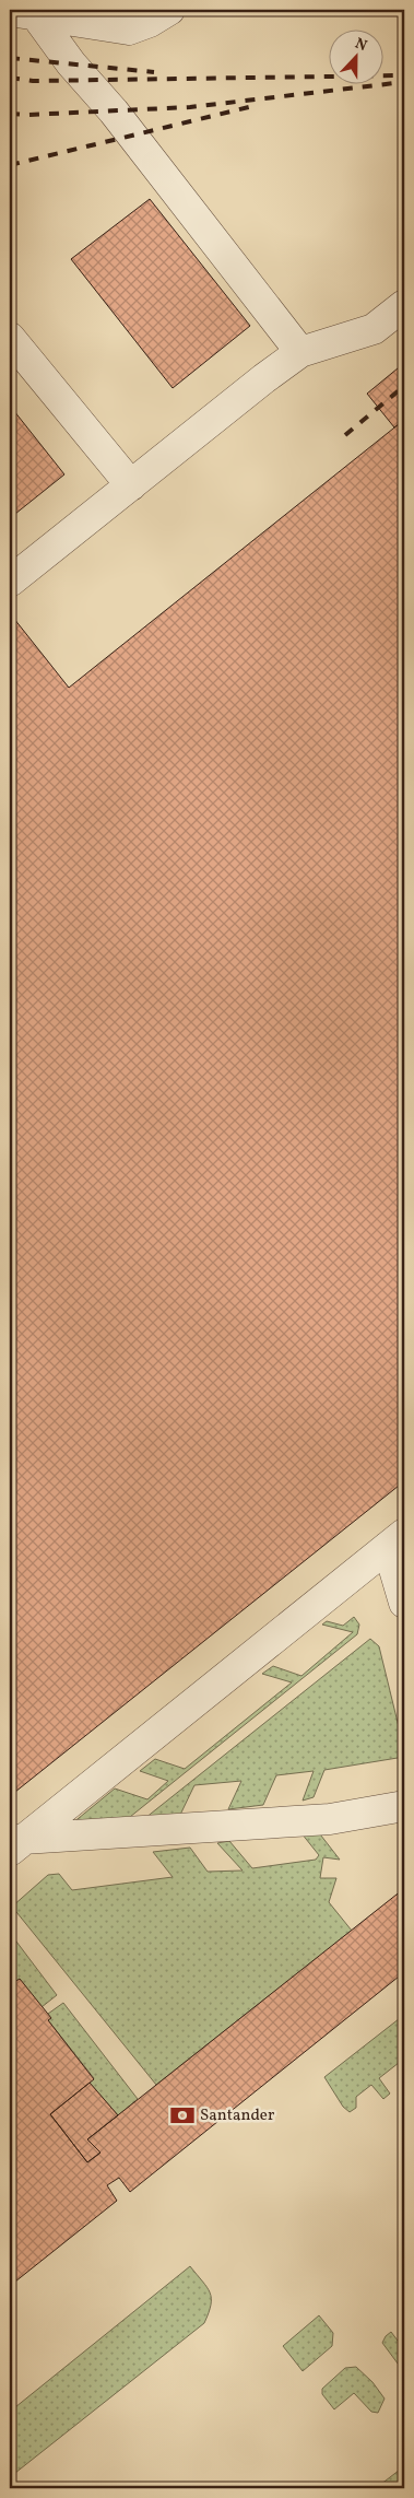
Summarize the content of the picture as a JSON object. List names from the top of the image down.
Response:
{
  "places": {
    "bank": ["Santander"]
  },
  "north": "top"
}
